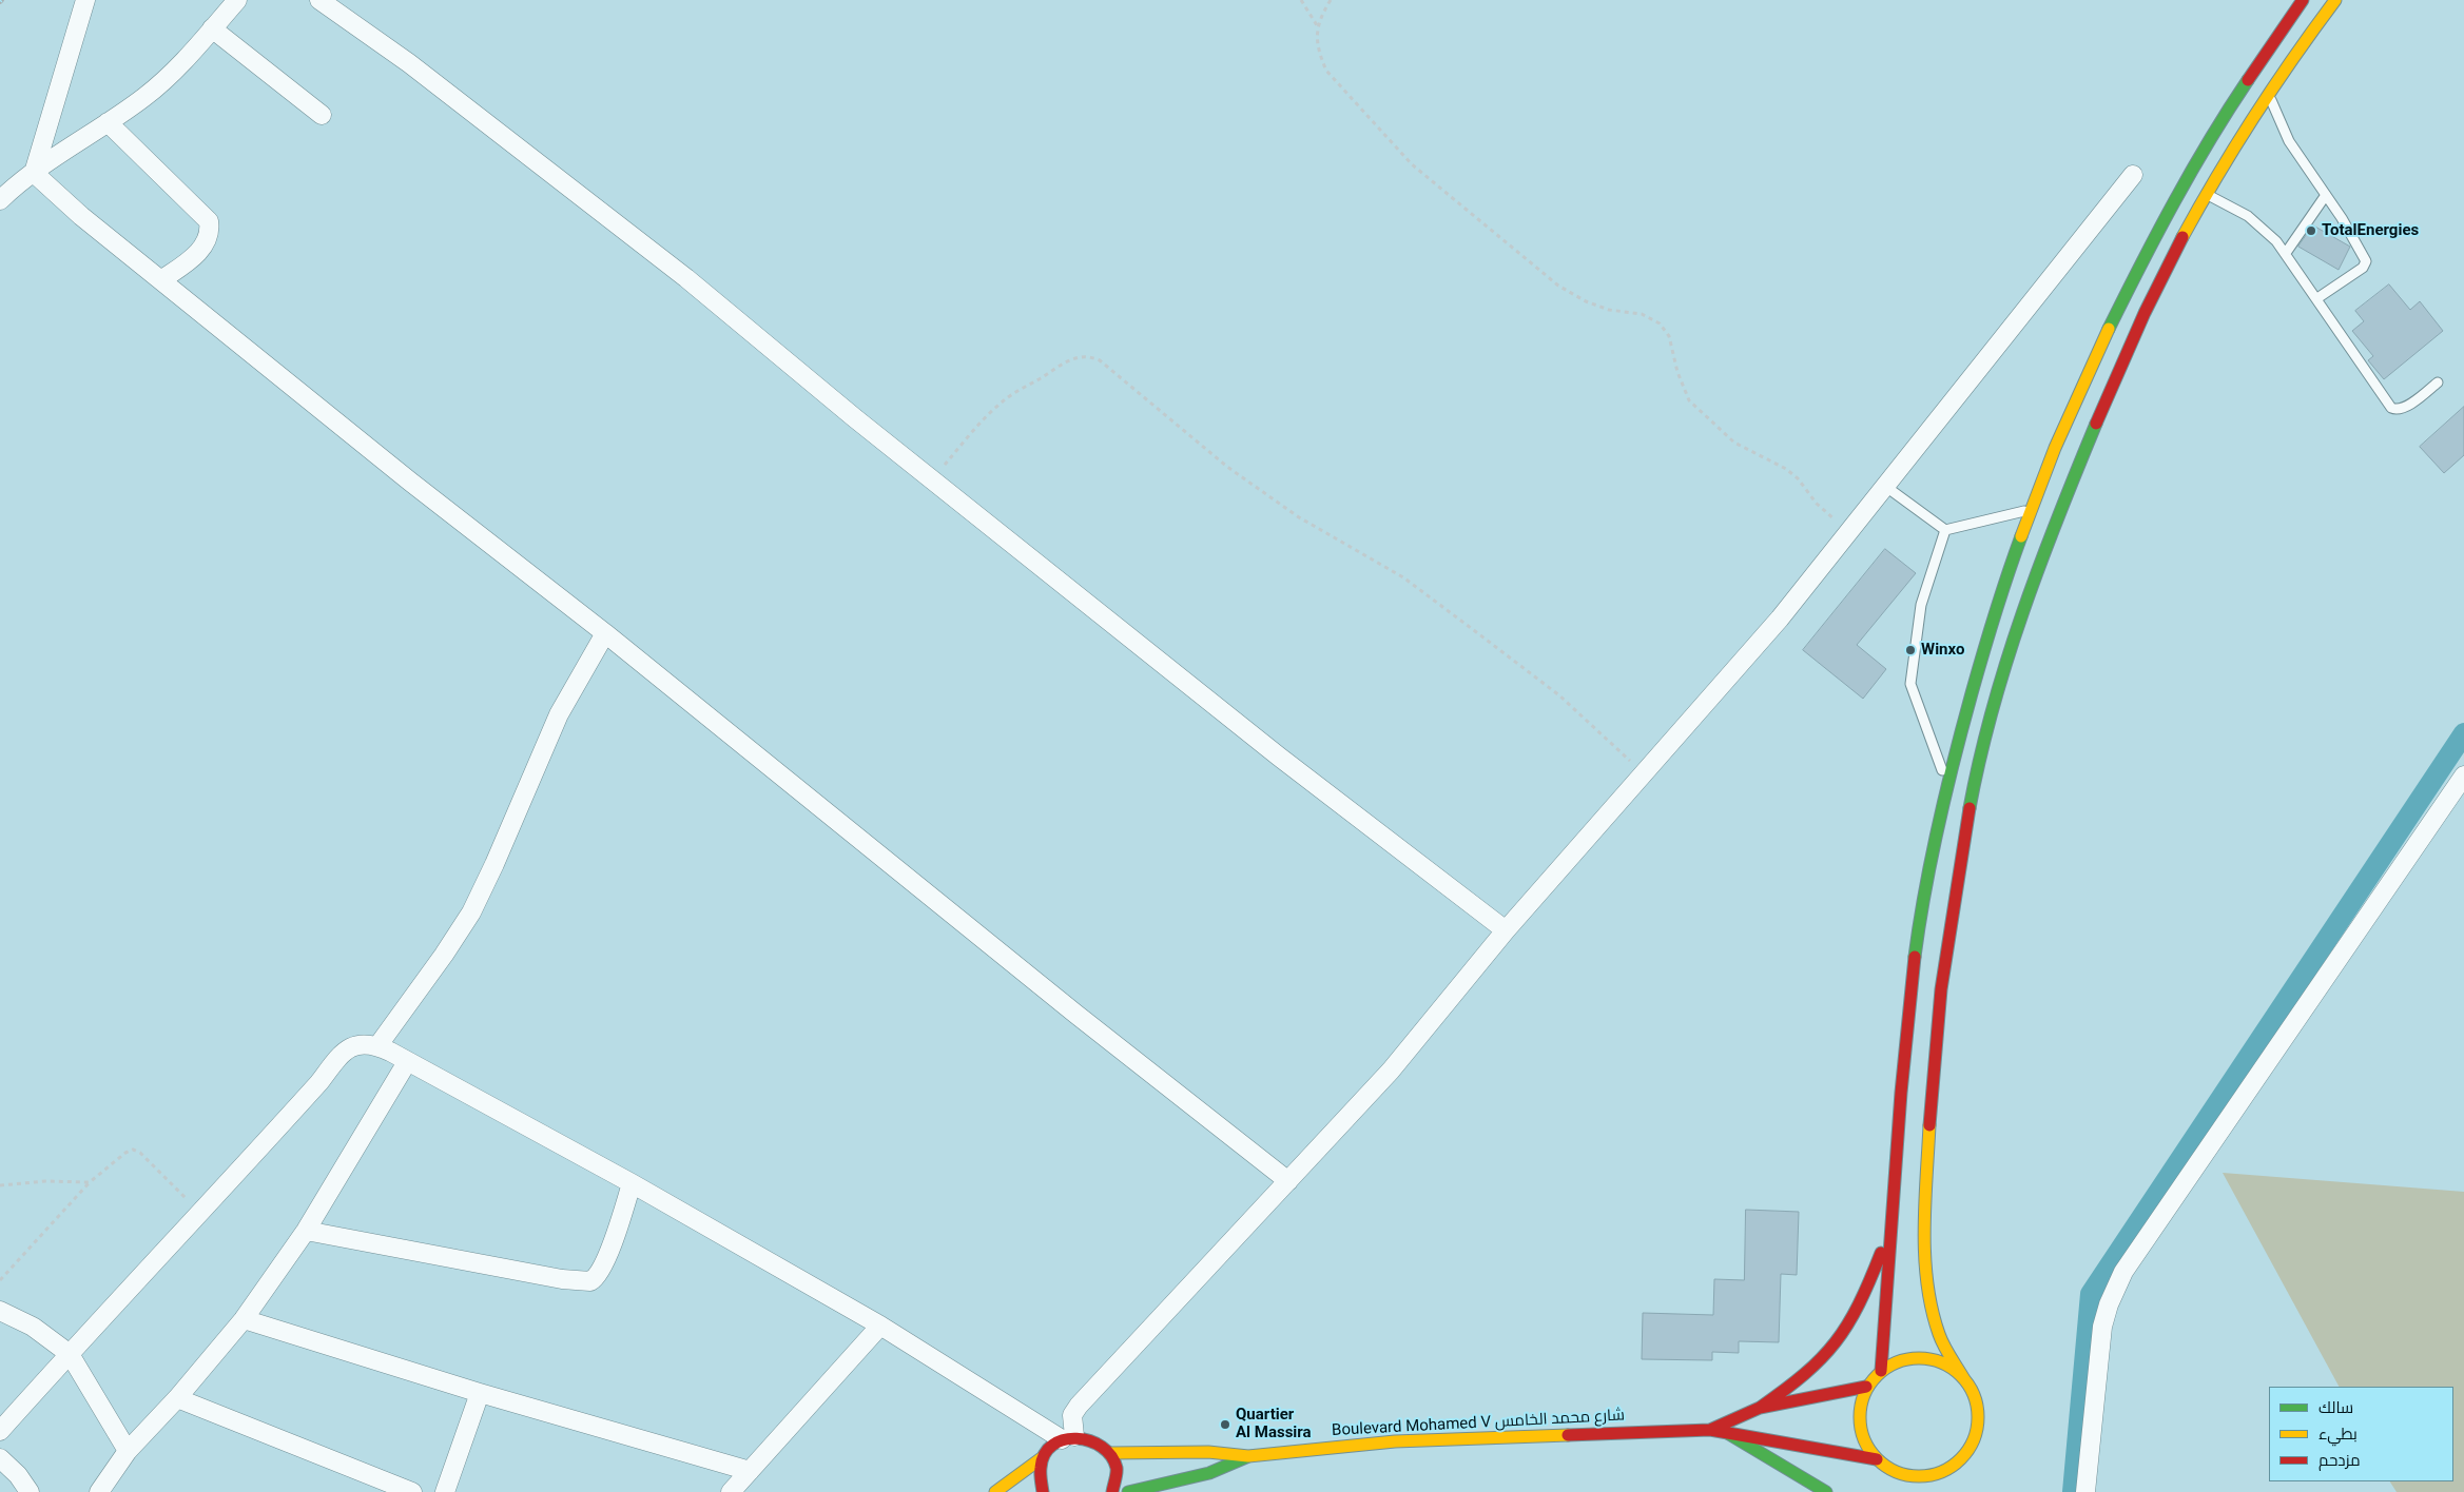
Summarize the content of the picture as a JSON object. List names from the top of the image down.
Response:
{
  "streets": {
    "main road": ["Boulevard Mohamed V شارع محمد الخامس"]
  },
  "places": ["TotalEnergies", "Winxo", "Quartier Al Massira"],
  "legend": ["سالك", "بطيء", "مزدحم"]
}
